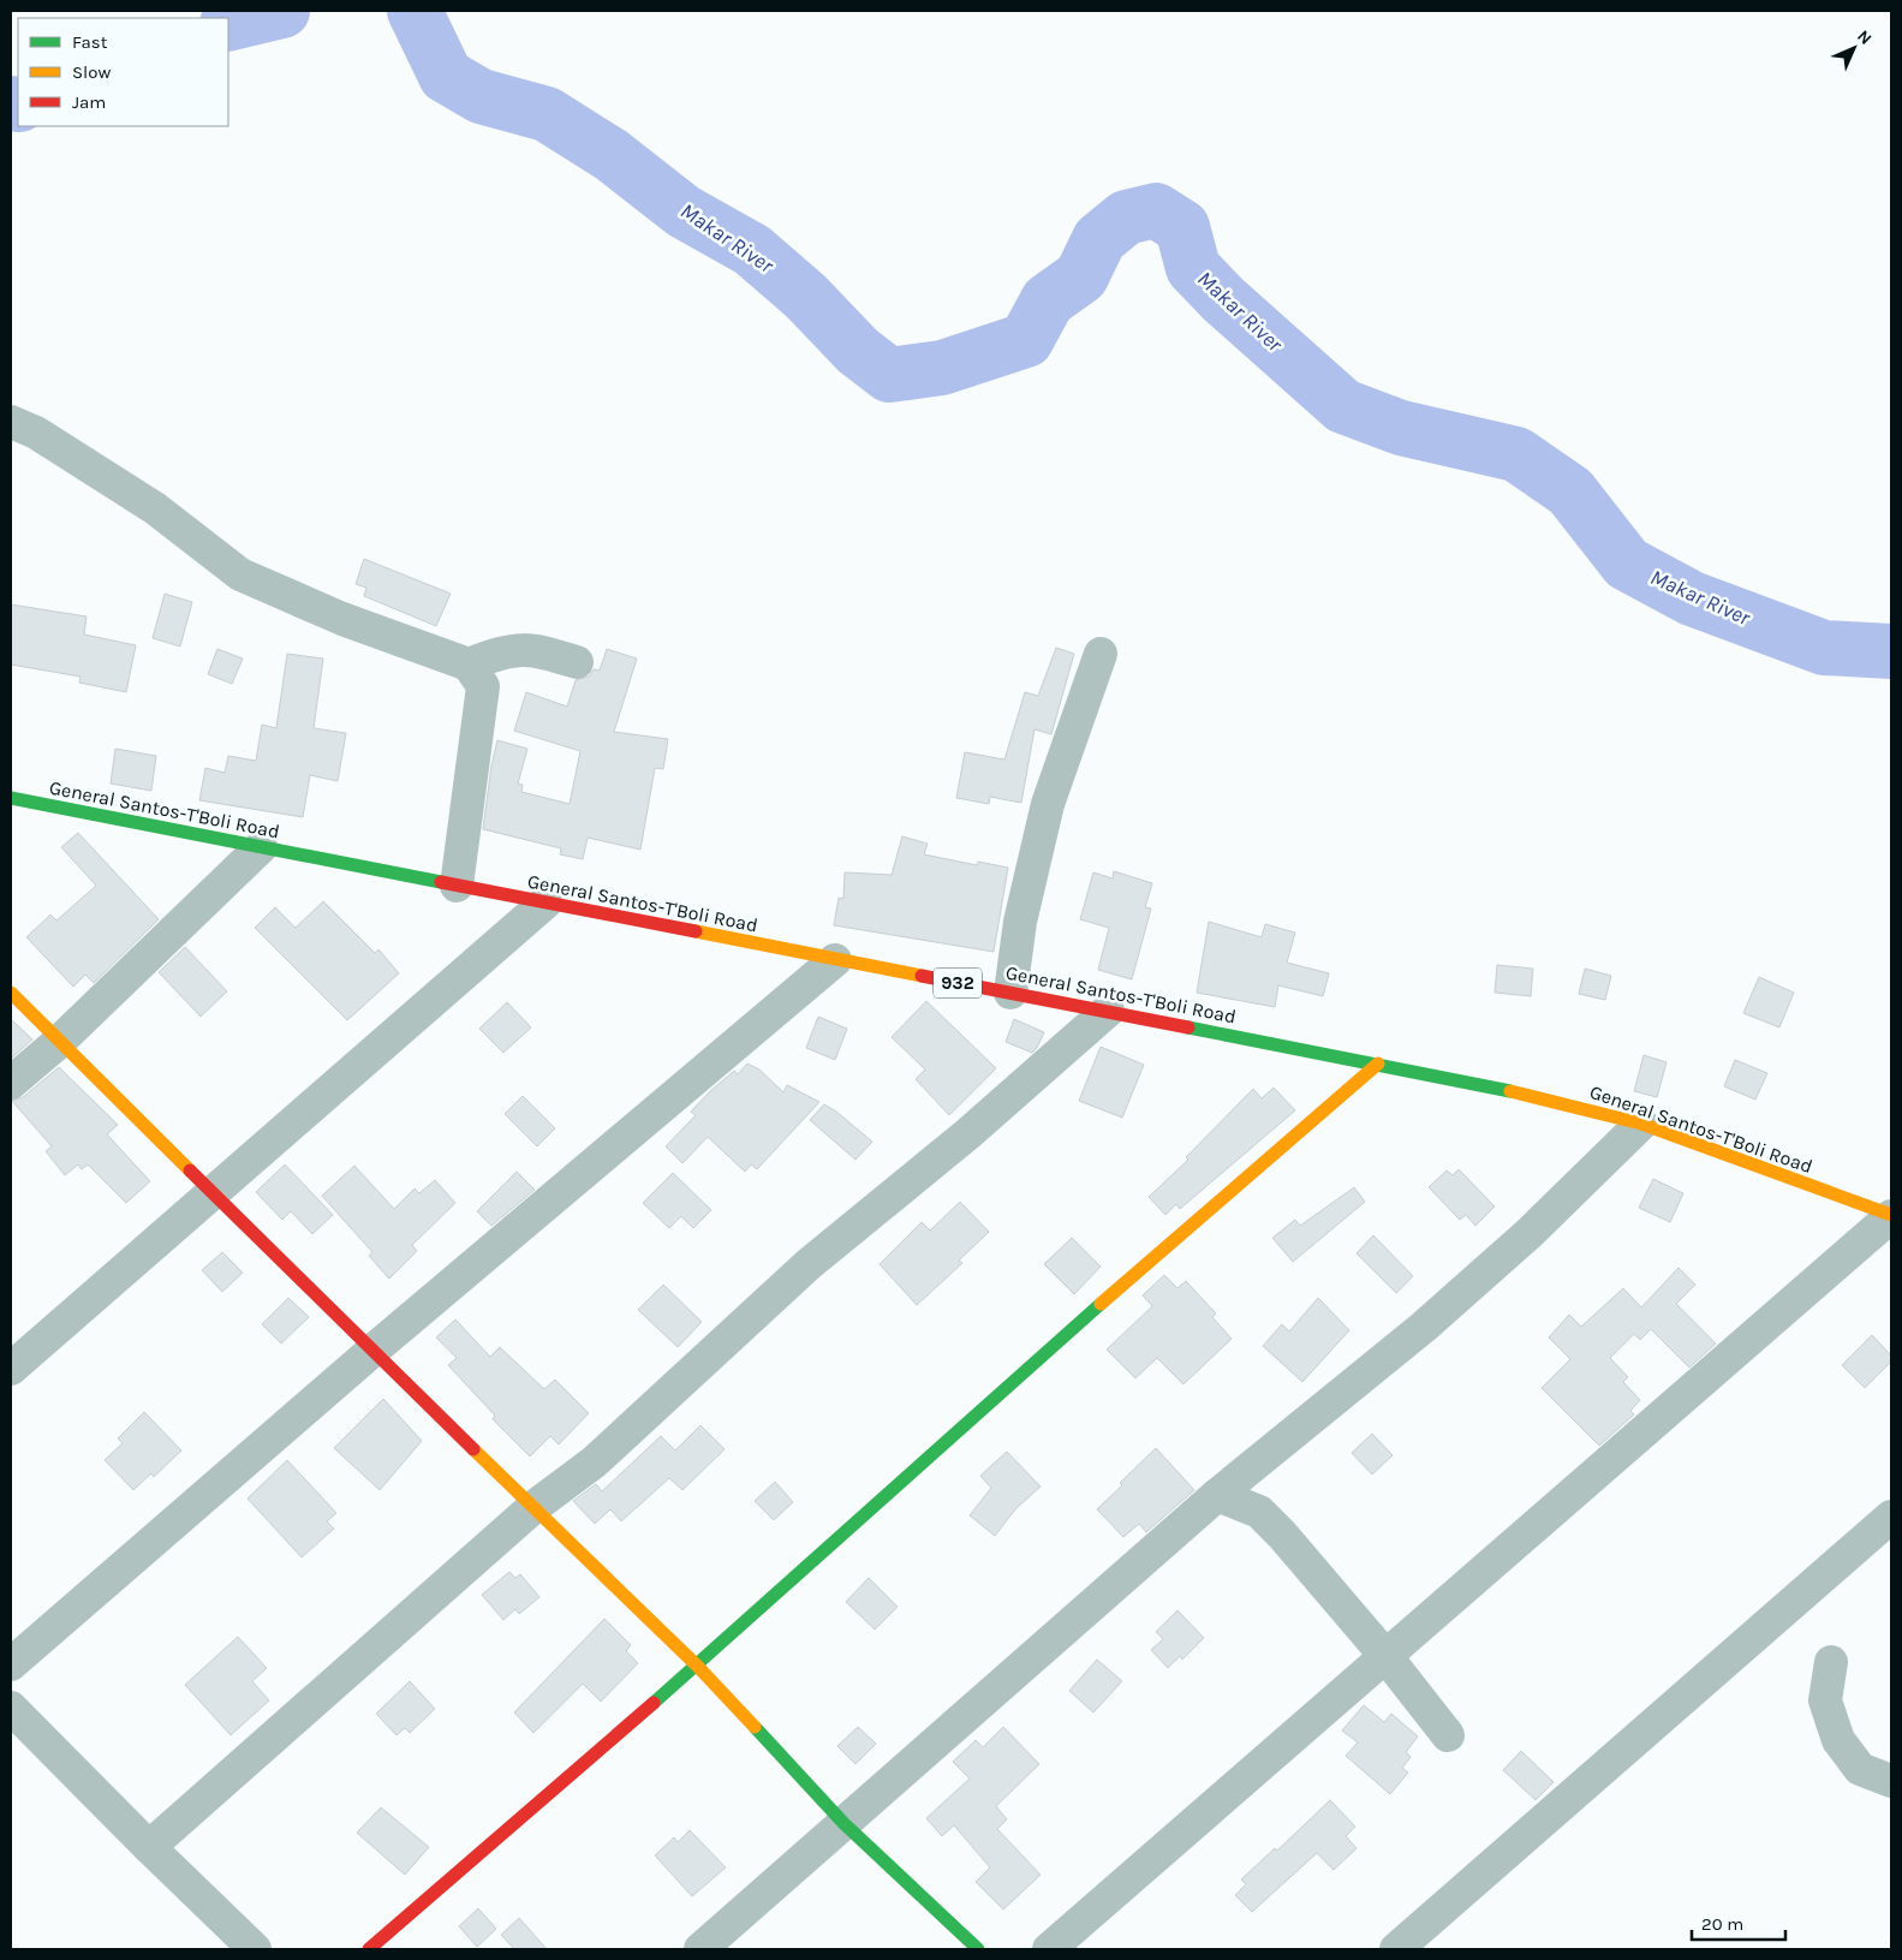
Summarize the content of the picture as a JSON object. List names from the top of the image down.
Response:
{
  "streets": {
    "street": ["General Santos-T'Boli Road", "932"]
  },
  "water": ["Makar River"],
  "legend": ["Fast", "Slow", "Jam"],
  "scale_bar": "20 m",
  "north": "top right"
}
